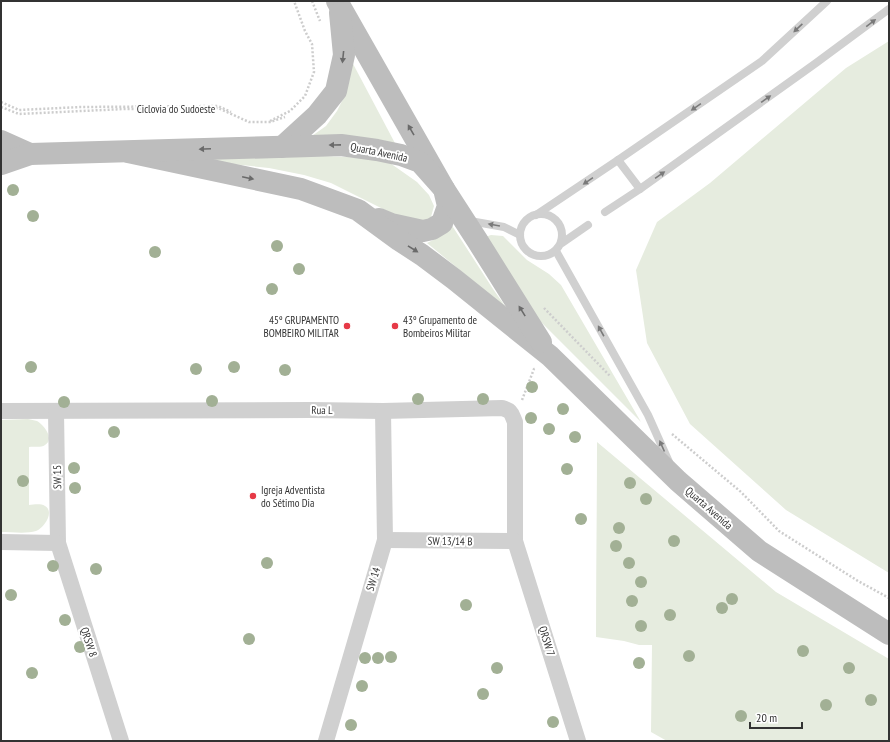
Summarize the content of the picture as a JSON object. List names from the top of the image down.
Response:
{
  "streets": {
    "main road": ["Quarta Avenida"],
    "street": [
      "Rua L",
      "SW 15",
      "SW 13/14 B",
      "SW 14",
      "QRSW 7",
      "QRSW 8"
    ],
    "path": ["Ciclovia do Sudoeste"]
  },
  "crossings": [
    ["Rua L", "SW 15"],
    ["Rua L", "SW 14"],
    ["SW 15", "QRSW 8"],
    ["SW 13/14 B", "SW 14"],
    ["SW 13/14 B", "QRSW 7"]
  ],
  "places": ["45º GRUPAMENTO BOMBEIRO MILITAR", "43º Grupamento de Bombeiros Militar", "Igreja Adventista do Sétimo Dia"],
  "scale_bar": "20 m"
}
